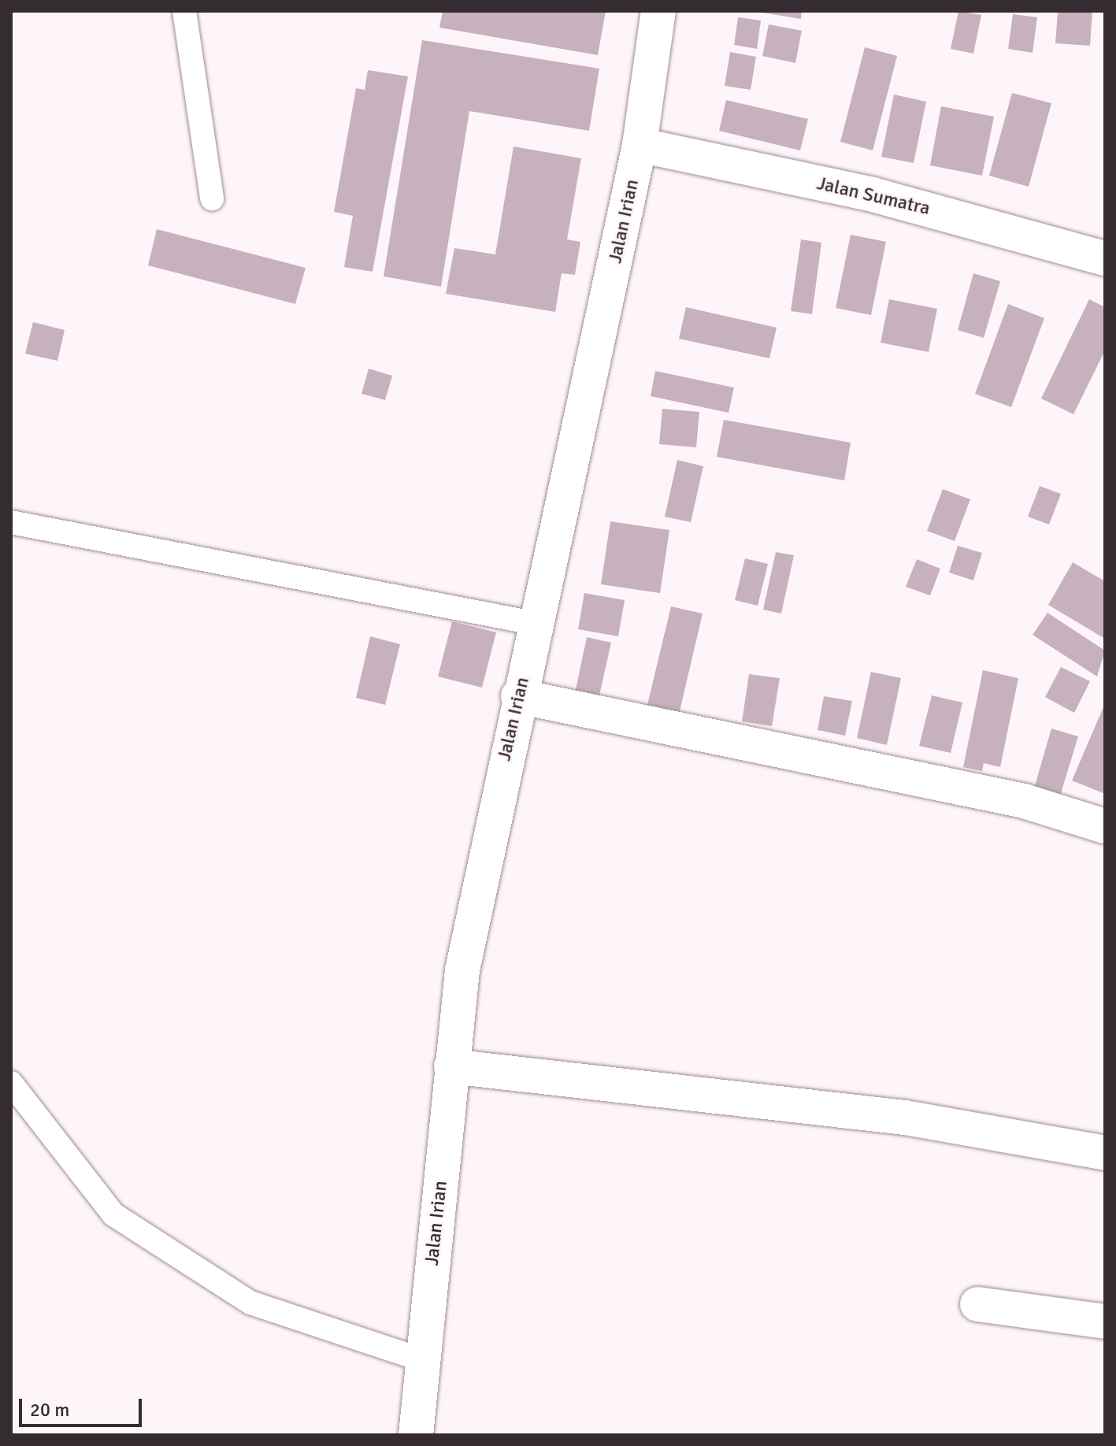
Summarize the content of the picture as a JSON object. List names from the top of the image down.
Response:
{
  "streets": {
    "street": ["Jalan Sumatra", "Jalan Irian"]
  },
  "crossings": [
    ["Jalan Sumatra", "Jalan Irian"]
  ],
  "scale_bar": "20 m"
}
